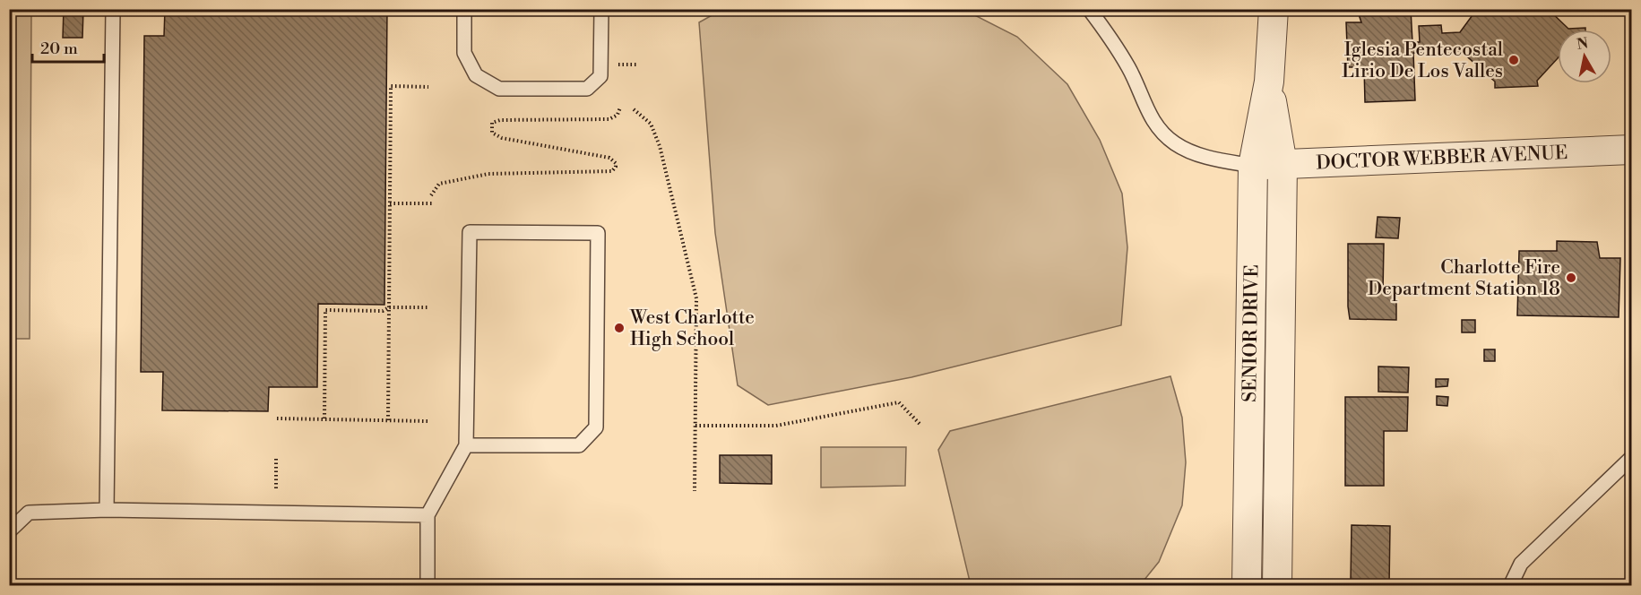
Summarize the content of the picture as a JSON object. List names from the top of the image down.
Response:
{
  "streets": {
    "street": ["DOCTOR WEBBER AVENUE", "SENIOR DRIVE"]
  },
  "crossings": [
    ["DOCTOR WEBBER AVENUE", "SENIOR DRIVE"]
  ],
  "places": ["Iglesia Pentecostal Lirio De Los Valles", "Charlotte Fire Department Station 18", "West Charlotte High School"],
  "scale_bar": "20 m",
  "north": "top"
}
